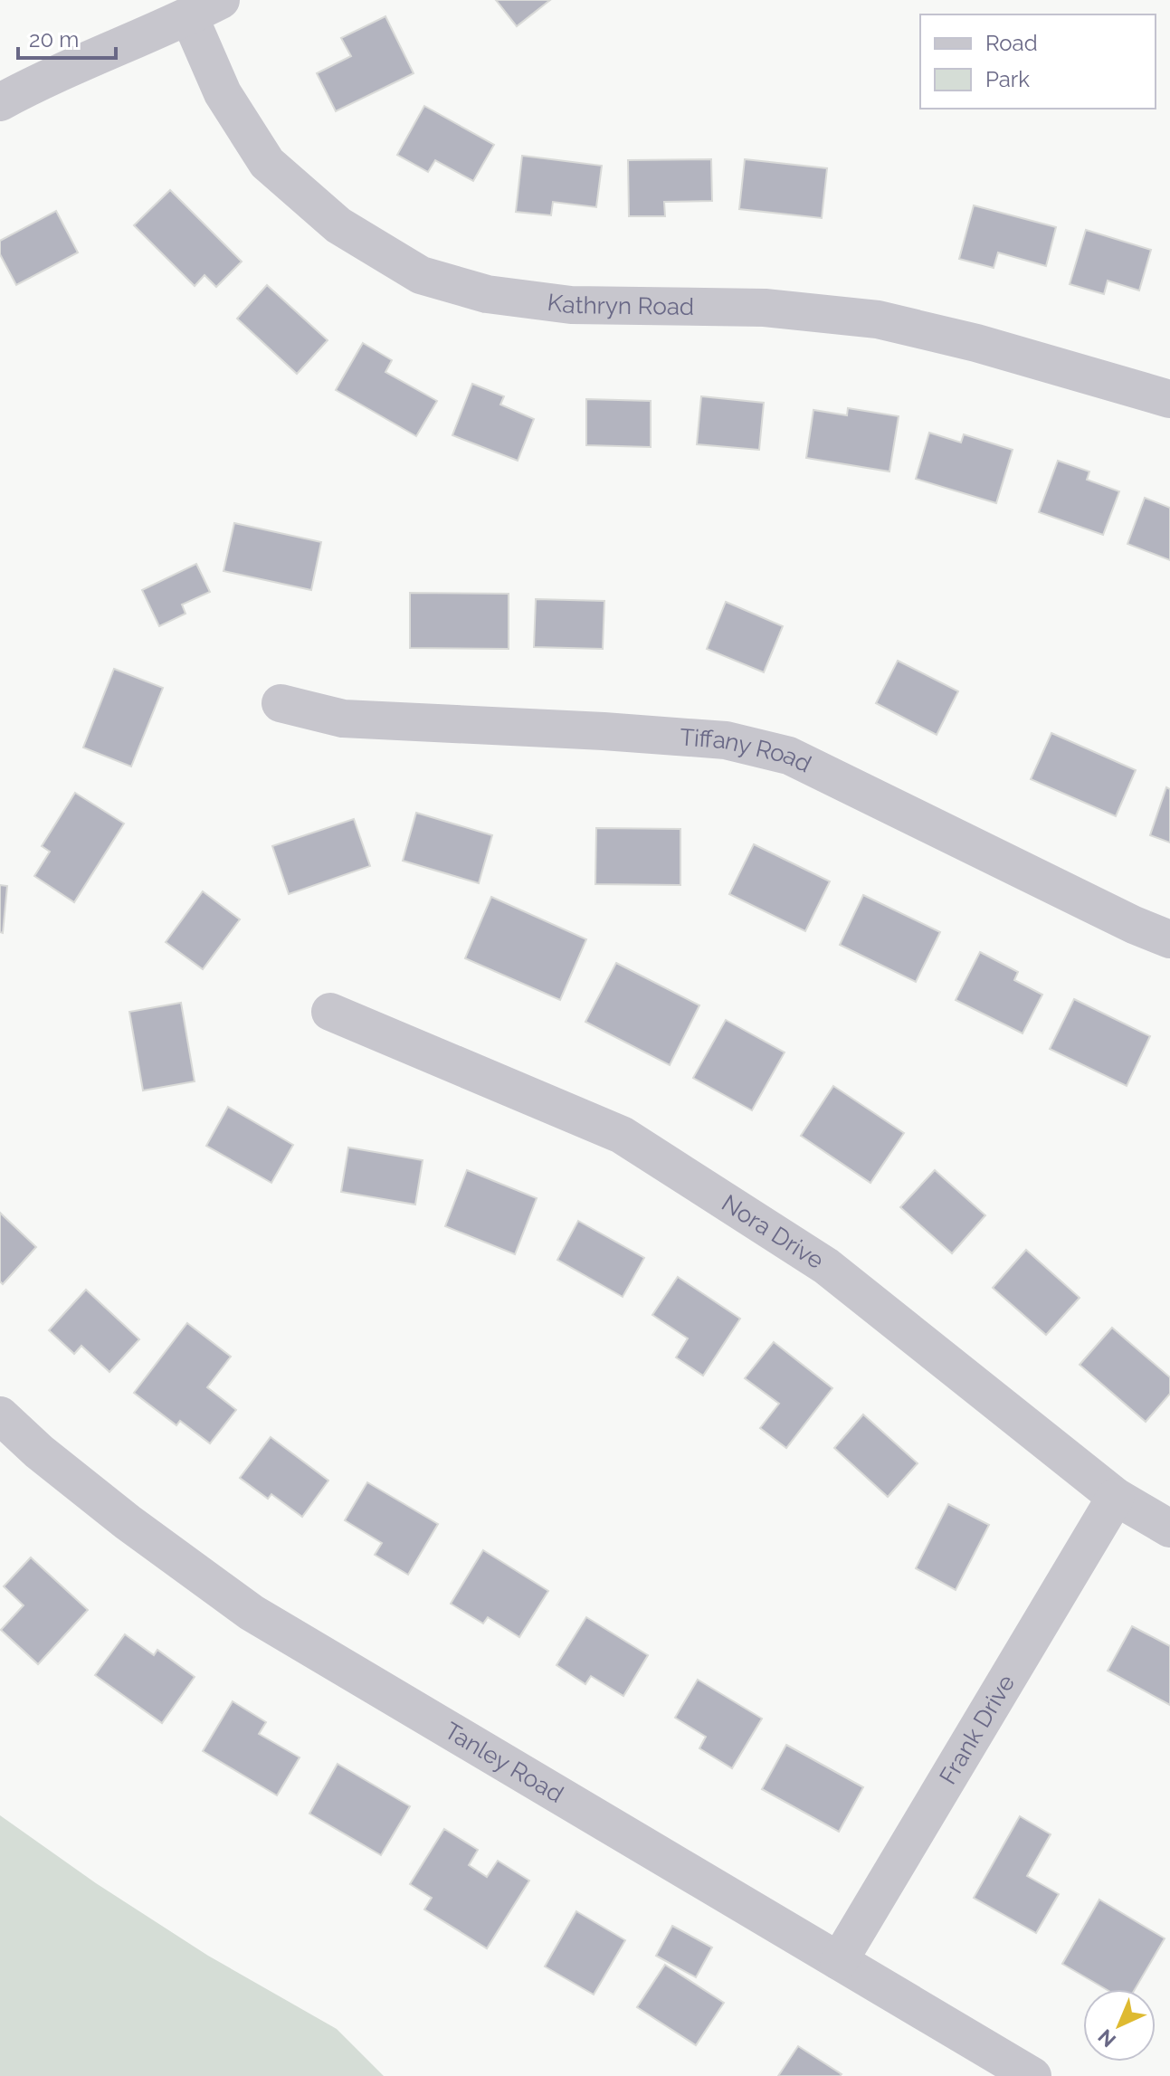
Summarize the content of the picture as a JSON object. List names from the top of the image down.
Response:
{
  "streets": {
    "street": [
      "Kathryn Road",
      "Tiffany Road",
      "Nora Drive",
      "Frank Drive",
      "Tanley Road"
    ]
  },
  "crossings": [
    ["Nora Drive", "Frank Drive"],
    ["Frank Drive", "Tanley Road"]
  ],
  "legend": ["Road", "Park"],
  "scale_bar": "20 m",
  "north": "bottom left"
}
